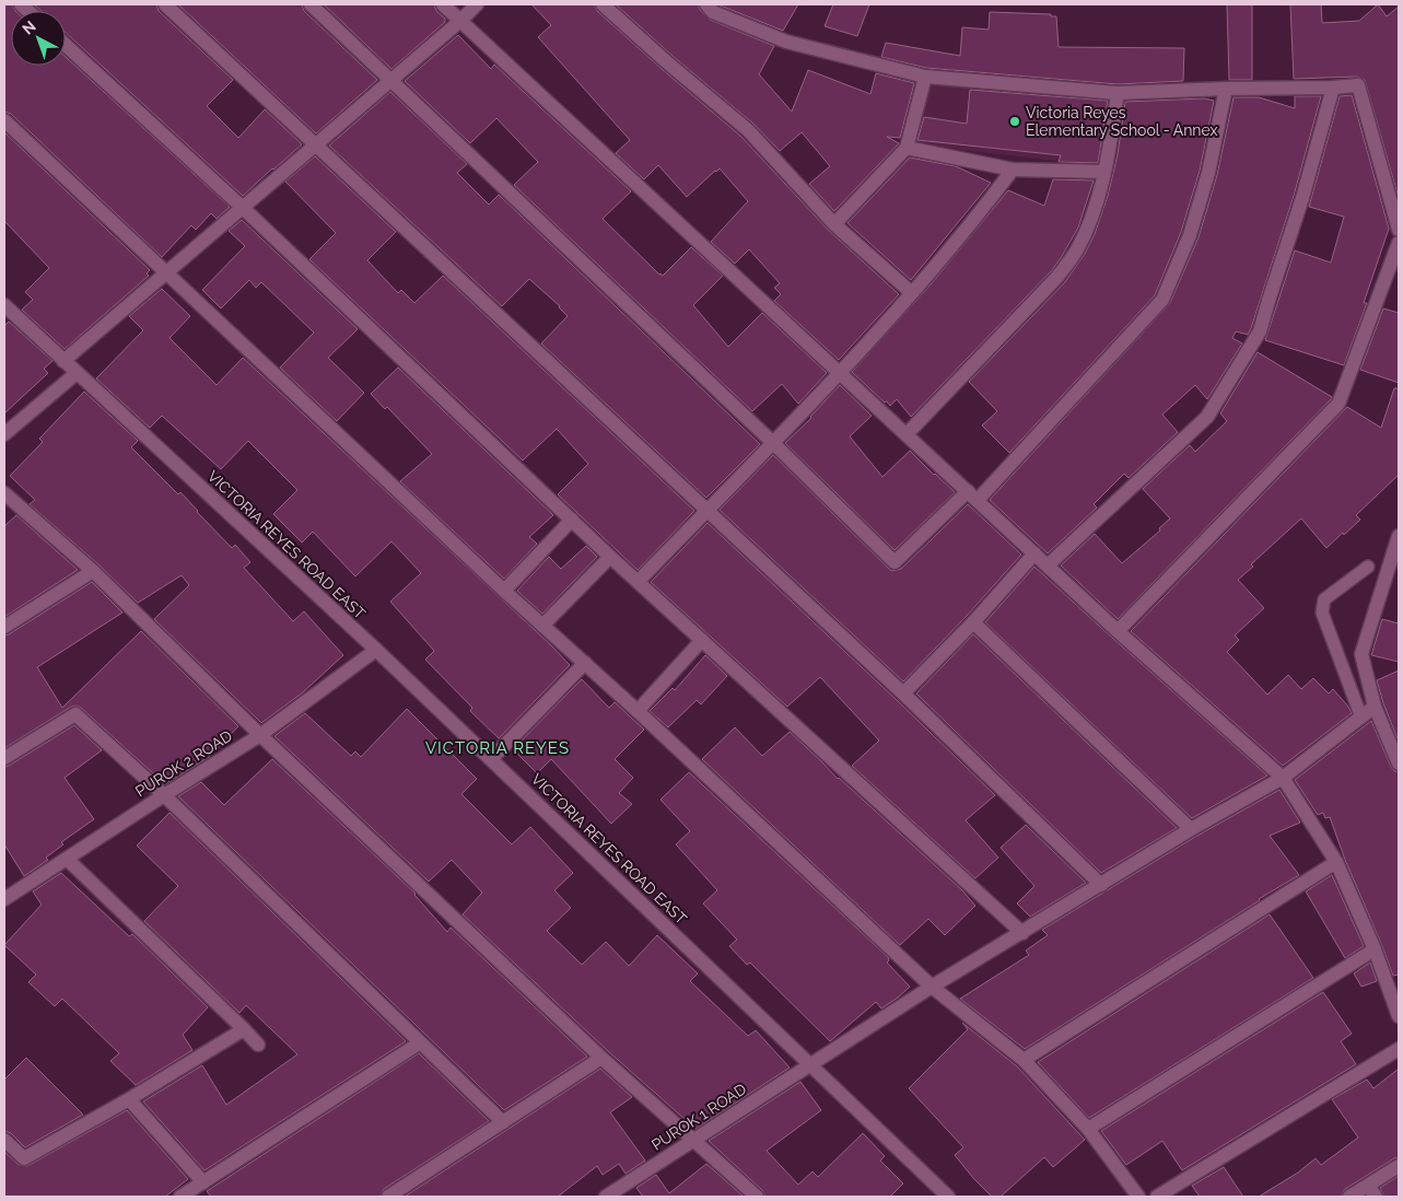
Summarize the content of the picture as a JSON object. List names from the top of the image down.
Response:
{
  "streets": {
    "street": ["VICTORIA REYES ROAD EAST", "PUROK 2 ROAD", "PUROK 1 ROAD"]
  },
  "crossings": [
    ["VICTORIA REYES ROAD EAST", "PUROK 2 ROAD"],
    ["VICTORIA REYES ROAD EAST", "PUROK 1 ROAD"]
  ],
  "districts": ["VICTORIA REYES"],
  "places": ["Victoria Reyes Elementary School - Annex"],
  "north": "top left"
}
